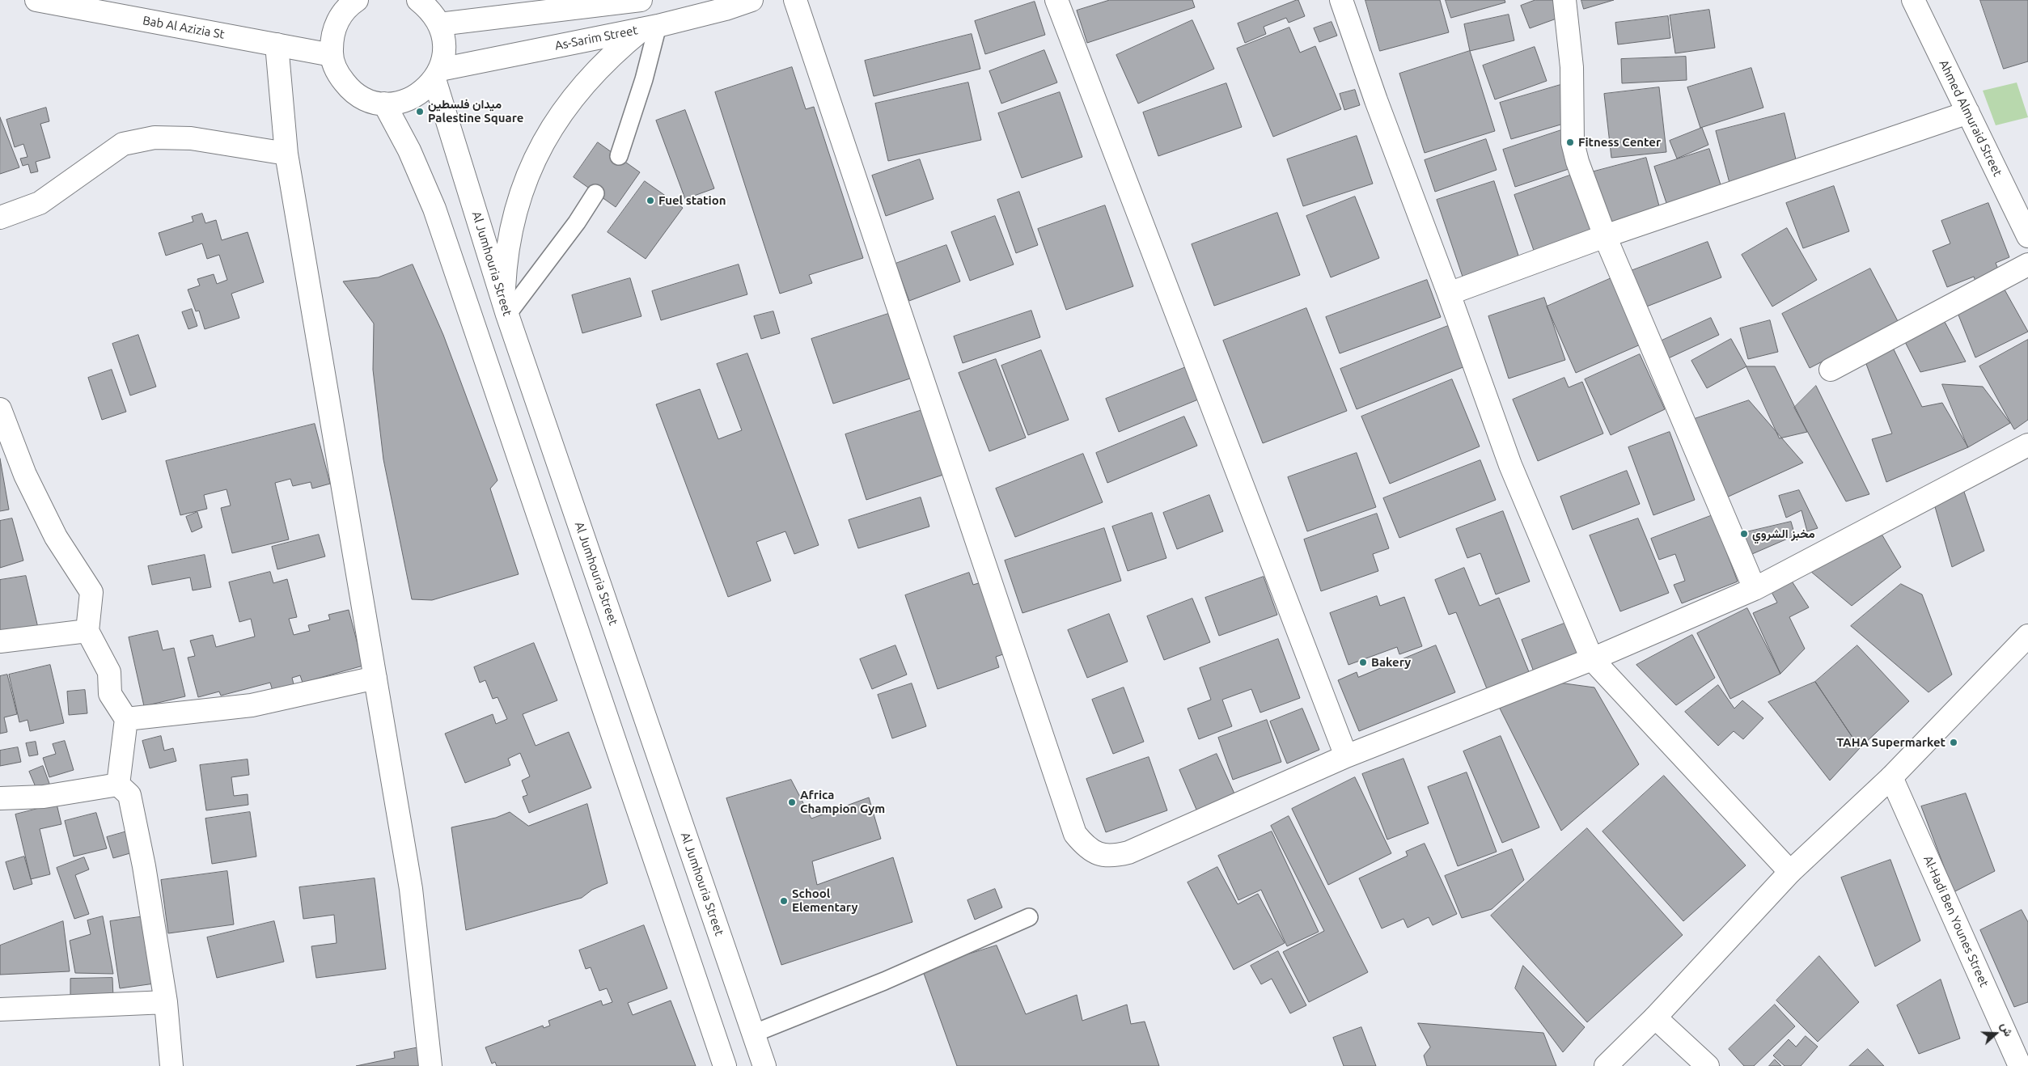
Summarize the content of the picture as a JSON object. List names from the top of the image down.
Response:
{
  "streets": {
    "street": [
      "Bab Al Azizia St",
      "As-Sarim Street",
      "Ahmed Almuraid Street",
      "Al Jumhouria Street",
      "Al-Hadi Ben Younes Street"
    ]
  },
  "crossings": [
    ["As-Sarim Street", "Al Jumhouria Street"]
  ],
  "places": [
    "ميدان فلسطين Palestine Square",
    "Fitness Center",
    "Fuel station",
    "مخبز الشروي",
    "Bakery",
    "TAHA Supermarket",
    "Africa Champion Gym",
    "School Elementary"
  ],
  "north": "right"
}
